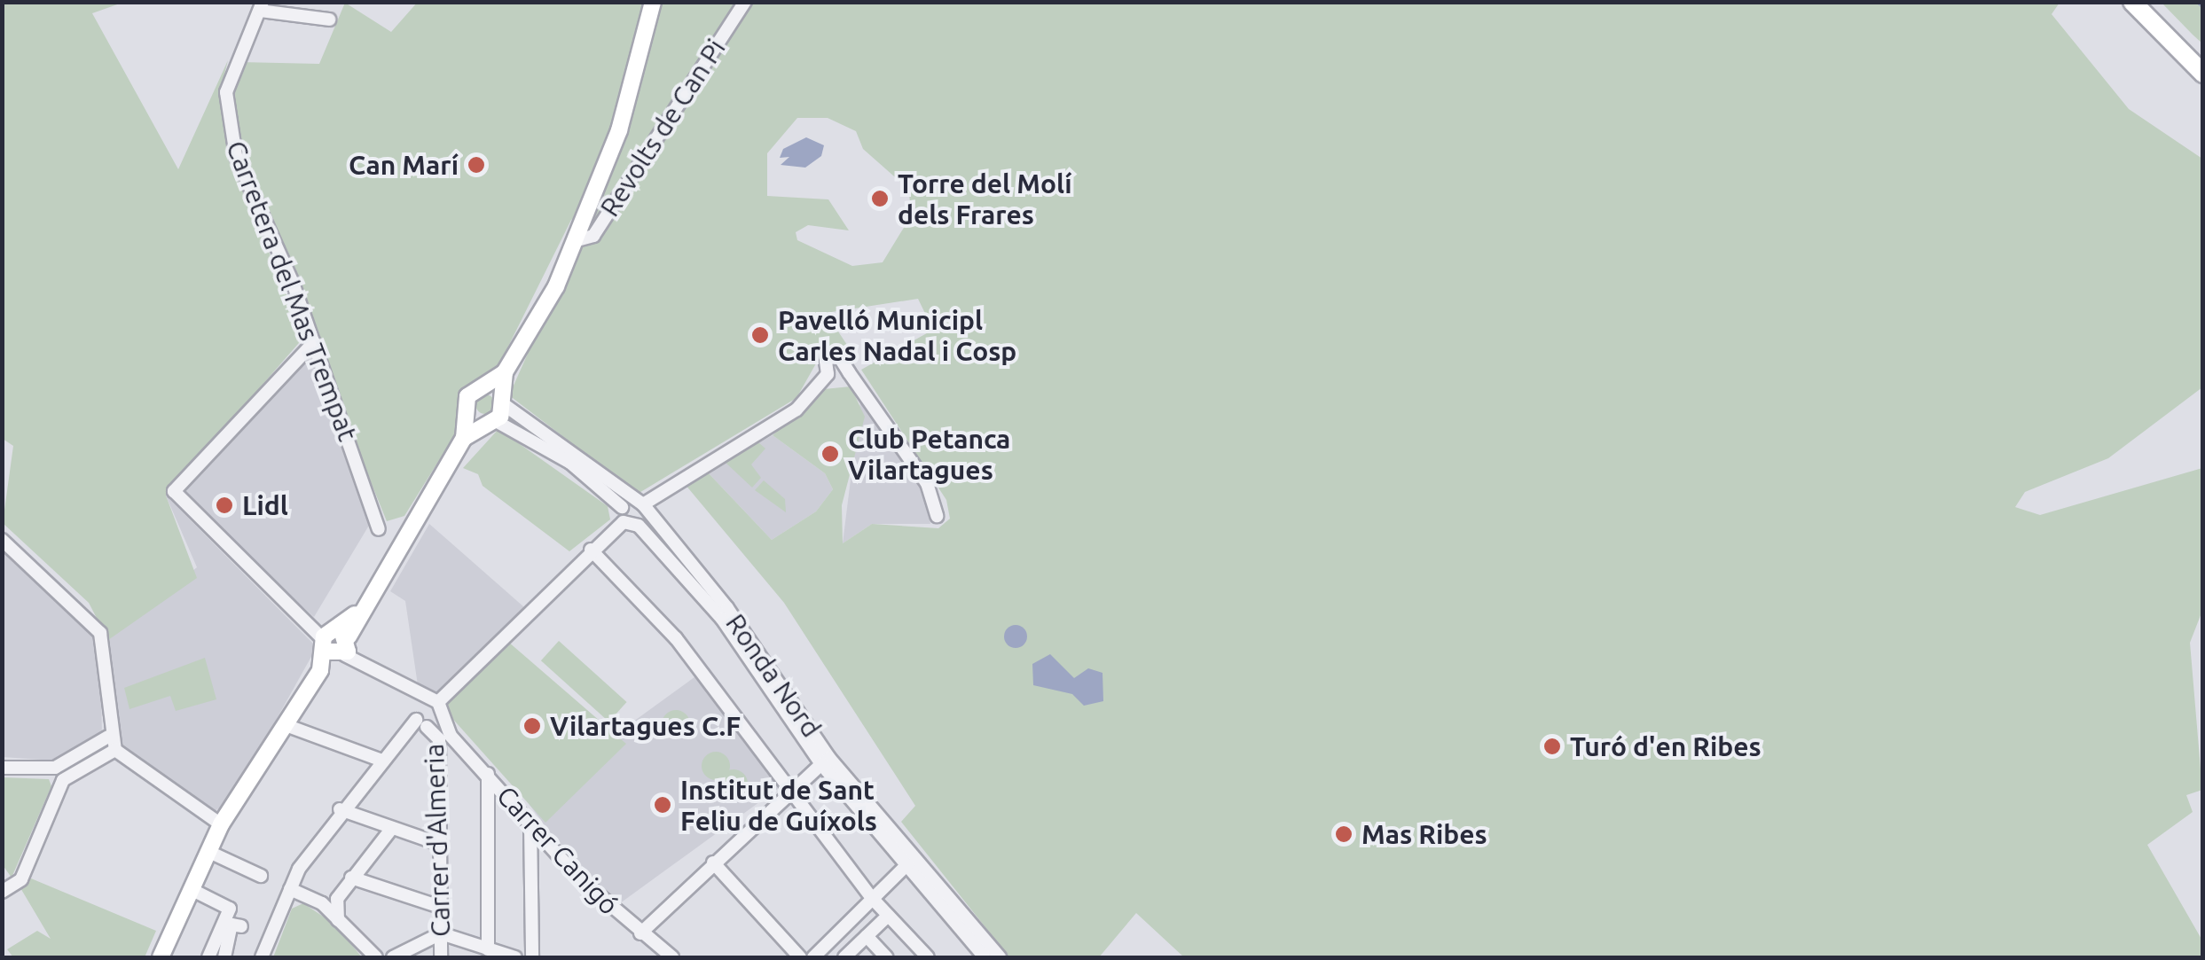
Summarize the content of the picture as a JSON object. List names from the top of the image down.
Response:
{
  "streets": {
    "street": [
      "Revolts de Can Pi",
      "Carretera del Mas Trempat",
      "Ronda Nord",
      "Carrer d'Almeria",
      "Carrer Canigó"
    ]
  },
  "crossings": [
    ["Carrer d'Almeria", "Carrer Canigó"]
  ],
  "places": [
    "Can Marí",
    "Torre del Molí dels Frares",
    "Pavelló Municipl Carles Nadal i Cosp",
    "Club Petanca Vilartagues",
    "Lidl",
    "Vilartagues C.F",
    "Turó d'en Ribes",
    "Institut de Sant Feliu de Guíxols",
    "Mas Ribes"
  ]
}
